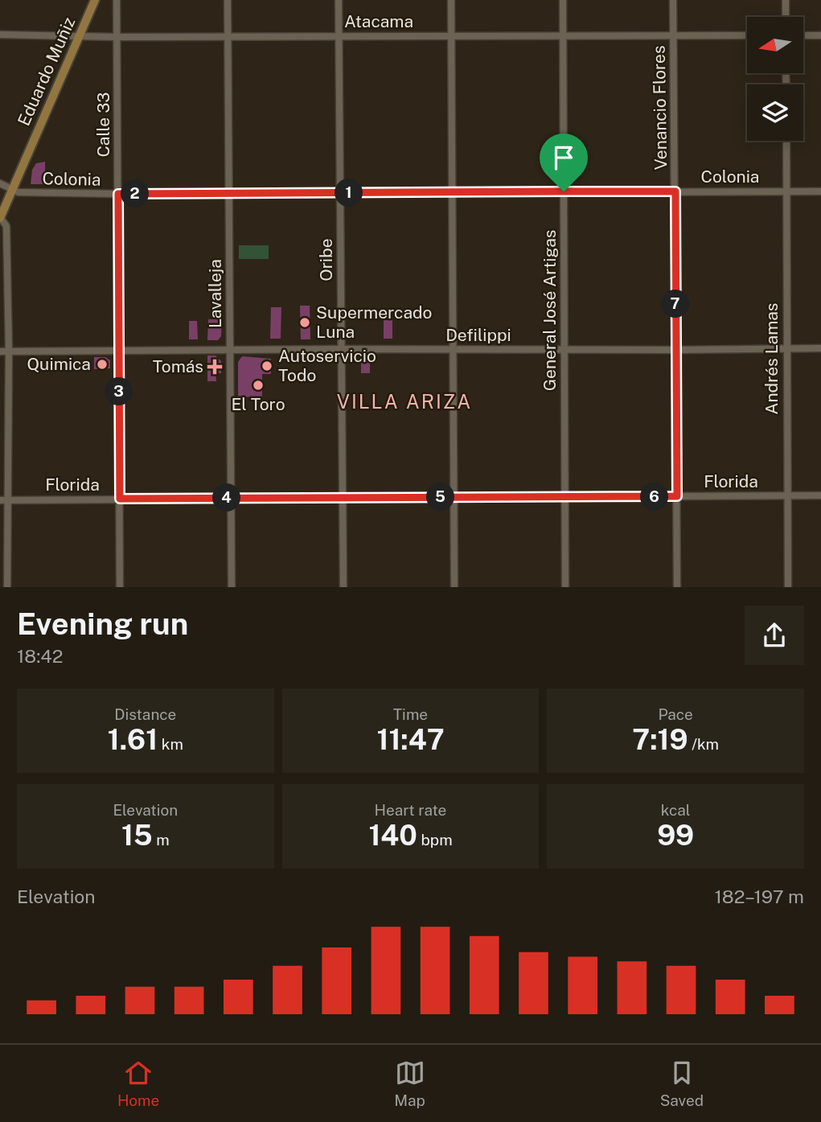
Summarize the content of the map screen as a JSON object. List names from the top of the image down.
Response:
{
  "streets": {
    "street": [
      "Atacama",
      "Eduardo Muñiz",
      "Venancio Flores",
      "Calle 33",
      "Colonia",
      "Oribe",
      "Lavalleja",
      "General José Artigas",
      "Defilippi",
      "Andrés Lamas",
      "Florida"
    ]
  },
  "crossings": [
    ["Atacama", "Eduardo Muñiz"],
    ["Atacama", "Venancio Flores"],
    ["Atacama", "Calle 33"],
    ["Atacama", "Oribe"],
    ["Atacama", "Lavalleja"],
    ["Atacama", "General José Artigas"],
    ["Eduardo Muñiz", "Colonia"],
    ["Venancio Flores", "Colonia"],
    ["Venancio Flores", "Defilippi"],
    ["Venancio Flores", "Florida"],
    ["Calle 33", "Colonia"],
    ["Calle 33", "Defilippi"],
    ["Calle 33", "Florida"],
    ["Colonia", "Oribe"],
    ["Colonia", "Lavalleja"],
    ["Colonia", "General José Artigas"],
    ["Colonia", "Andrés Lamas"],
    ["Oribe", "Defilippi"],
    ["Oribe", "Florida"],
    ["Lavalleja", "Defilippi"],
    ["Lavalleja", "Florida"],
    ["General José Artigas", "Defilippi"],
    ["General José Artigas", "Florida"],
    ["Defilippi", "Andrés Lamas"],
    ["Andrés Lamas", "Florida"]
  ],
  "districts": ["VILLA ARIZA"],
  "places": {
    "other": [
      "Supermercado Luna",
      "Quimica",
      "Autoservicio Todo",
      "El Toro"
    ],
    "health": ["Tomás"]
  },
  "north": "left",
  "page": {
    "pins": [
      "1",
      "2",
      "7",
      "3",
      "5",
      "6",
      "4"
    ],
    "heading": ["Evening run", "18:42"],
    "stats": [
      ["Distance", "1.61 km"],
      ["Time", "11:47"],
      ["Pace", "7:19 /km"],
      ["Elevation", "15 m"],
      ["Heart rate", "140 bpm"],
      ["kcal", "99"]
    ],
    "chart": ["Elevation", "182–197 m"],
    "tabs": ["Home", "Map", "Saved"]
  }
}
